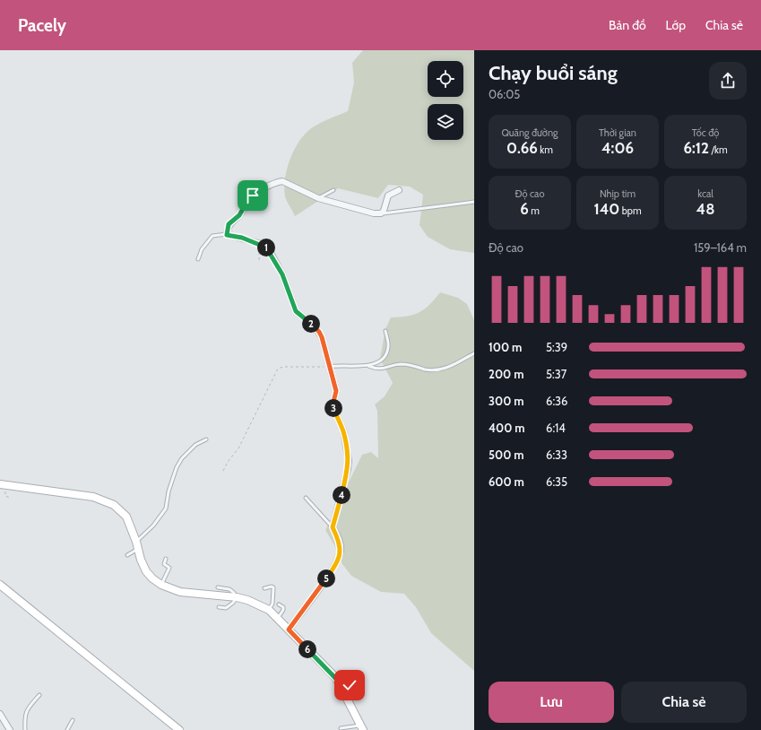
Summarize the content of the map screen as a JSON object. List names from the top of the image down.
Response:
{
  "page": {
    "header": "Pacely",
    "nav": ["Bản đồ", "Lớp", "Chia sẻ"],
    "heading": ["Chạy buổi sáng", "06:05"],
    "stats": [
      ["Quãng đường", "0.66 km"],
      ["Thời gian", "4:06"],
      ["Tốc độ", "6:12 /km"],
      ["Độ cao", "6 m"],
      ["Nhịp tim", "140 bpm"],
      ["kcal", "48"]
    ],
    "chart": ["Độ cao", "159–164 m"],
    "pins": [
      "1",
      "2",
      "3",
      "4",
      "5",
      "6"
    ],
    "list": [
      {
        "name": "100 m",
        "note": "5:39"
      },
      {
        "name": "200 m",
        "note": "5:37"
      },
      {
        "name": "300 m",
        "note": "6:36"
      },
      {
        "name": "400 m",
        "note": "6:14"
      },
      {
        "name": "500 m",
        "note": "6:33"
      },
      {
        "name": "600 m",
        "note": "6:35"
      }
    ],
    "buttons": ["Lưu", "Chia sẻ"]
  }
}
